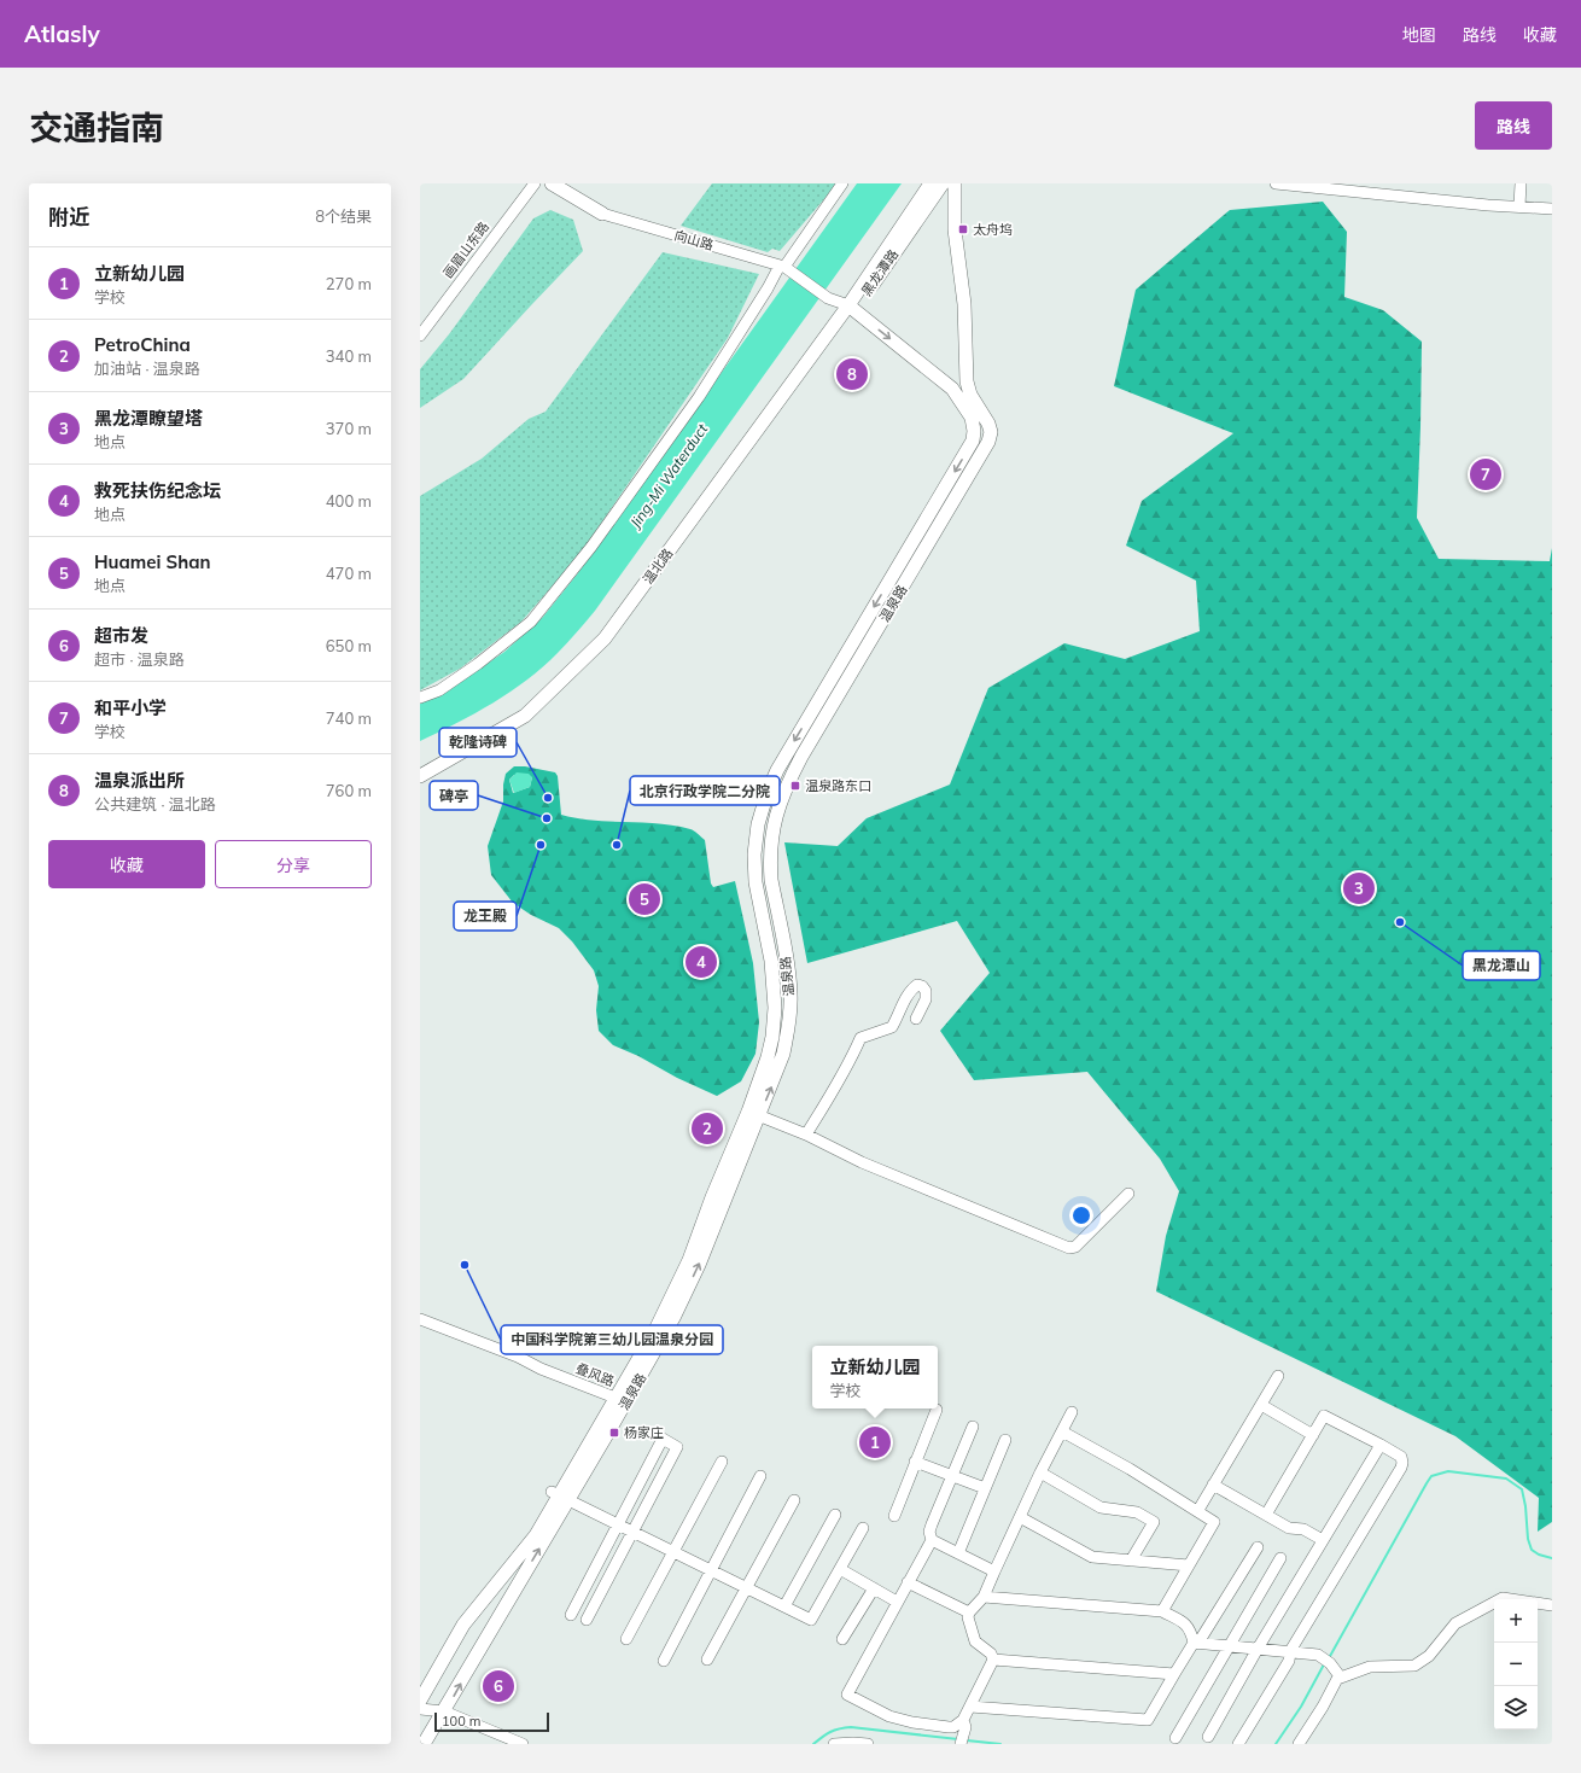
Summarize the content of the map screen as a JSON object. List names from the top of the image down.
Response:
{
  "streets": {
    "main road": [
      "向山路",
      "黑龙潭路",
      "温北路",
      "温泉路"
    ],
    "street": ["画眉山东路", "叠风路"]
  },
  "crossings": [
    ["向山路", "黑龙潭路"],
    ["向山路", "温北路"],
    ["向山路", "温泉路"],
    ["黑龙潭路", "温北路"],
    ["黑龙潭路", "温泉路"],
    ["温北路", "温泉路"],
    ["温泉路", "叠风路"]
  ],
  "water": ["Jing-Mi Waterduct"],
  "places": {
    "transit": ["太舟坞", "温泉路东口", "杨家庄"],
    "other": [
      "乾隆诗碑",
      "碑亭",
      "龙王殿",
      "北京行政学院二分院",
      "黑龙潭山",
      "中国科学院第三幼儿园温泉分园"
    ]
  },
  "scale_bar": "100 m",
  "page": {
    "header": "Atlasly",
    "nav": ["地图", "路线", "收藏"],
    "title": "交通指南",
    "buttons": [
      "路线",
      ["收藏", "分享"]
    ],
    "heading": ["附近", "8个结果"],
    "list": [
      {
        "mark": "1",
        "name": "立新幼儿园",
        "note": "学校",
        "value": "270 m"
      },
      {
        "mark": "2",
        "name": "PetroChina",
        "note": "加油站 · 温泉路",
        "value": "340 m"
      },
      {
        "mark": "3",
        "name": "黑龙潭瞭望塔",
        "note": "地点",
        "value": "370 m"
      },
      {
        "mark": "4",
        "name": "救死扶伤纪念坛",
        "note": "地点",
        "value": "400 m"
      },
      {
        "mark": "5",
        "name": "Huamei Shan",
        "note": "地点",
        "value": "470 m"
      },
      {
        "mark": "6",
        "name": "超市发",
        "note": "超市 · 温泉路",
        "value": "650 m"
      },
      {
        "mark": "7",
        "name": "和平小学",
        "note": "学校",
        "value": "740 m"
      },
      {
        "mark": "8",
        "name": "温泉派出所",
        "note": "公共建筑 · 温北路",
        "value": "760 m"
      }
    ],
    "pins": [
      "8",
      "7",
      "3",
      "5",
      "4",
      "2",
      "1",
      "6"
    ],
    "popup": ["立新幼儿园", "学校"],
    "map_buttons": ["+", "−"],
    "scale": "100 m"
  }
}
